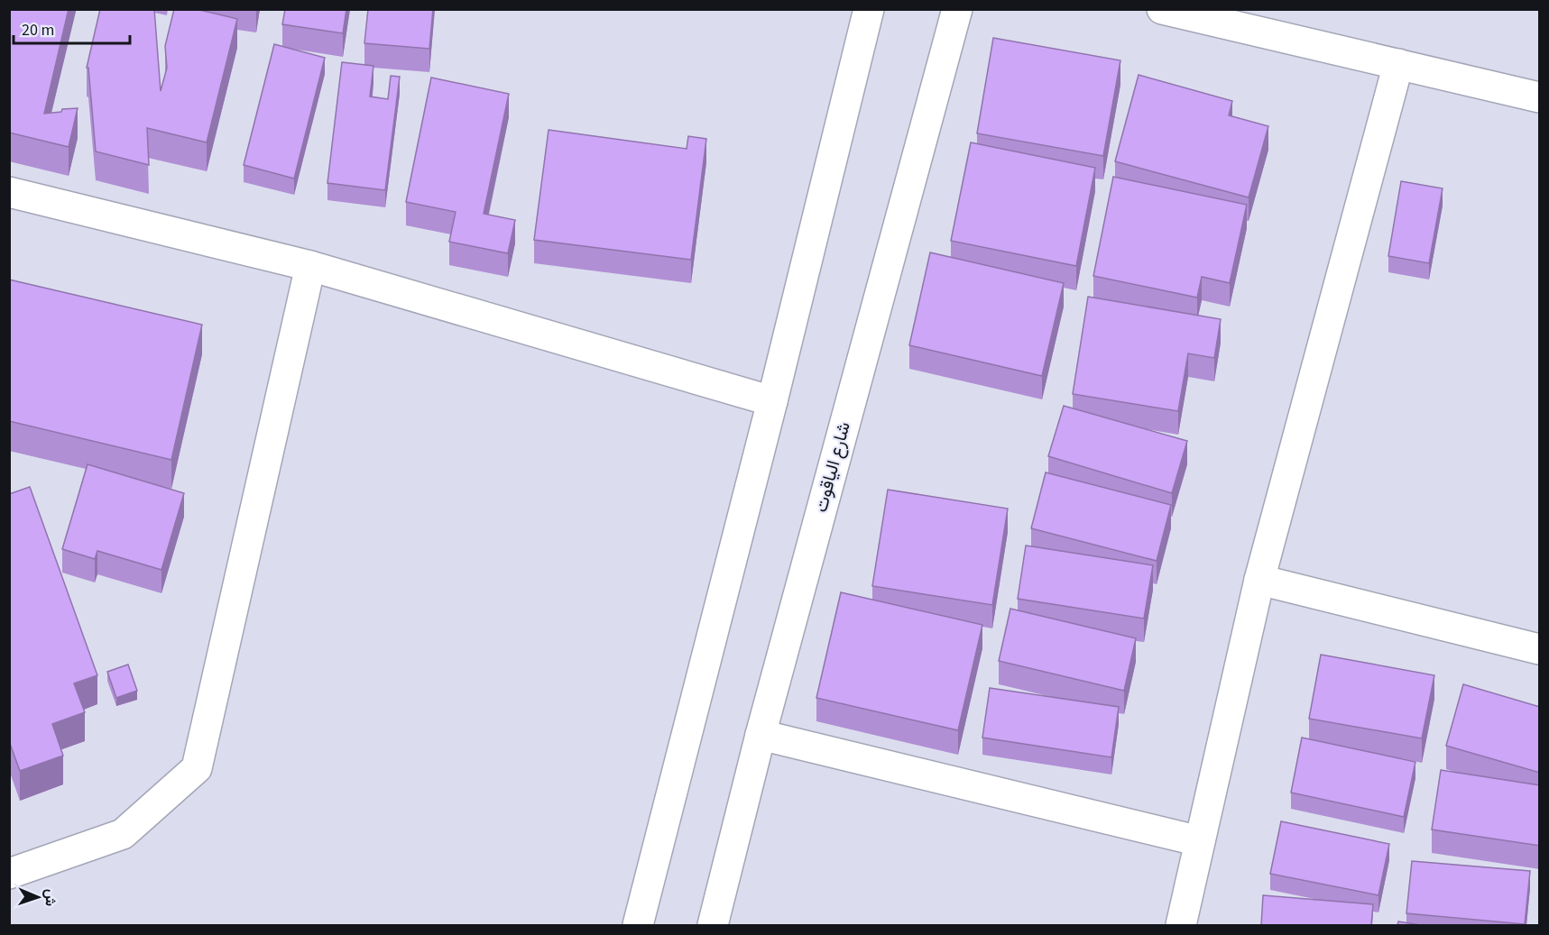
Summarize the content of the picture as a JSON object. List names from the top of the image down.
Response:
{
  "streets": {
    "street": ["شارع الياقوت"]
  },
  "scale_bar": "20 m",
  "north": "right"
}
